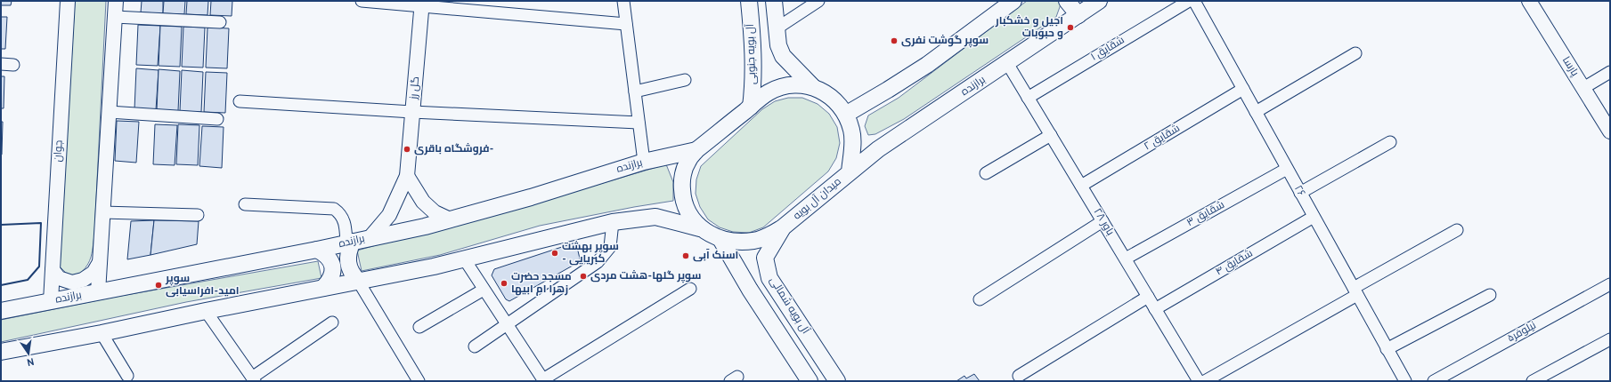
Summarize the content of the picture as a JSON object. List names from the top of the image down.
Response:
{
  "streets": {
    "main road": [
      "آل بویه جنوبی",
      "برازنده",
      "میدان آل بویه",
      "آل بویه شمالی"
    ],
    "street": [
      "شقایق ۱",
      "پارسا",
      "گل رز",
      "شقایق ۲",
      "جوان",
      "۲۶",
      "شقایق ۳",
      "باور ۲۸",
      "شقایق ۴",
      "نیلوفر۵"
    ]
  },
  "crossings": [
    ["شقایق ۱", "باور ۲۸"],
    ["آل بویه جنوبی", "میدان آل بویه"],
    ["برازنده", "گل رز"],
    ["برازنده", "جوان"],
    ["برازنده", "میدان آل بویه"],
    ["برازنده", "باور ۲۸"],
    ["شقایق ۲", "۲۶"],
    ["شقایق ۲", "باور ۲۸"],
    ["۲۶", "شقایق ۳"],
    ["۲۶", "شقایق ۴"],
    ["میدان آل بویه", "آل بویه شمالی"],
    ["شقایق ۳", "باور ۲۸"],
    ["باور ۲۸", "شقایق ۴"]
  ],
  "places": [
    "اجیل و خشکبار و حبوبات",
    "سوپر گوشت نفری",
    "فروشگاه باقری-",
    "سوپر بهشت - کبریایی",
    "اسنک آبی",
    "سوپر گلها-هشت مردی",
    "مسجد حضرت زهرا ام ابیها",
    "سوپر امید-افراسیابی"
  ],
  "north": "bottom"
}
